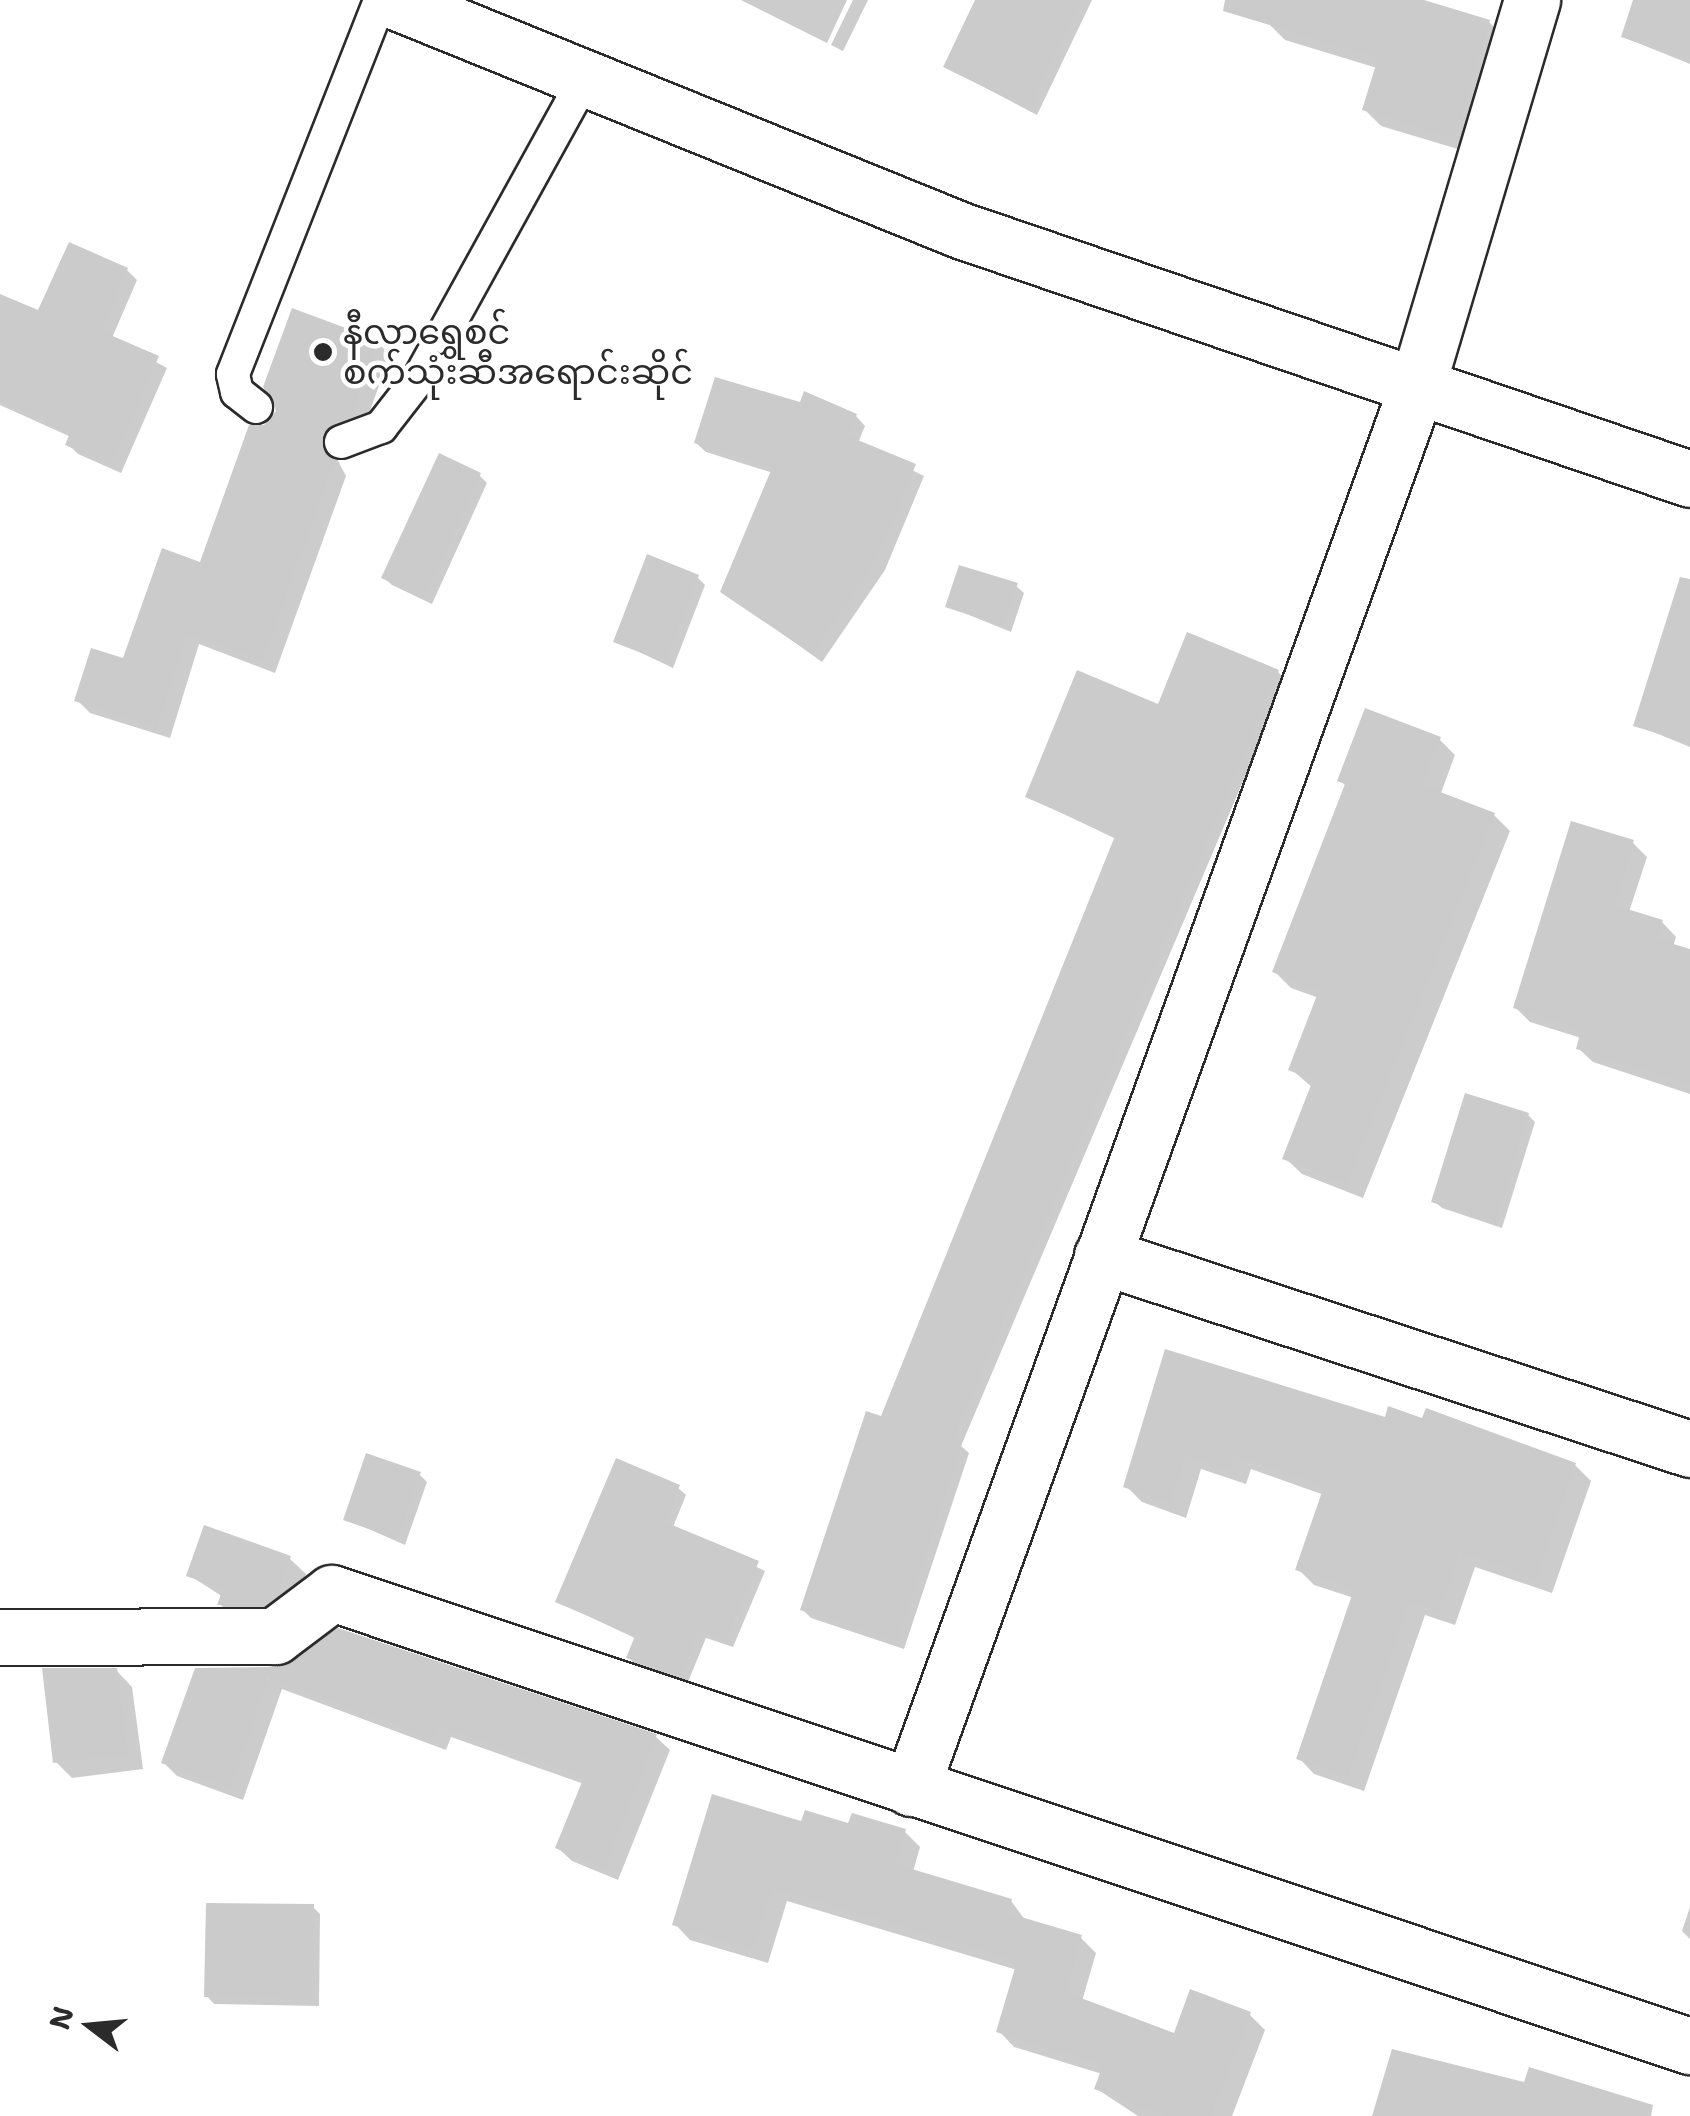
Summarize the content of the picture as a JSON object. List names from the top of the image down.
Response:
{
  "places": ["နီလာရွှေစင် စက်သုံးဆီအရောင်းဆိုင်"],
  "north": "left"
}
